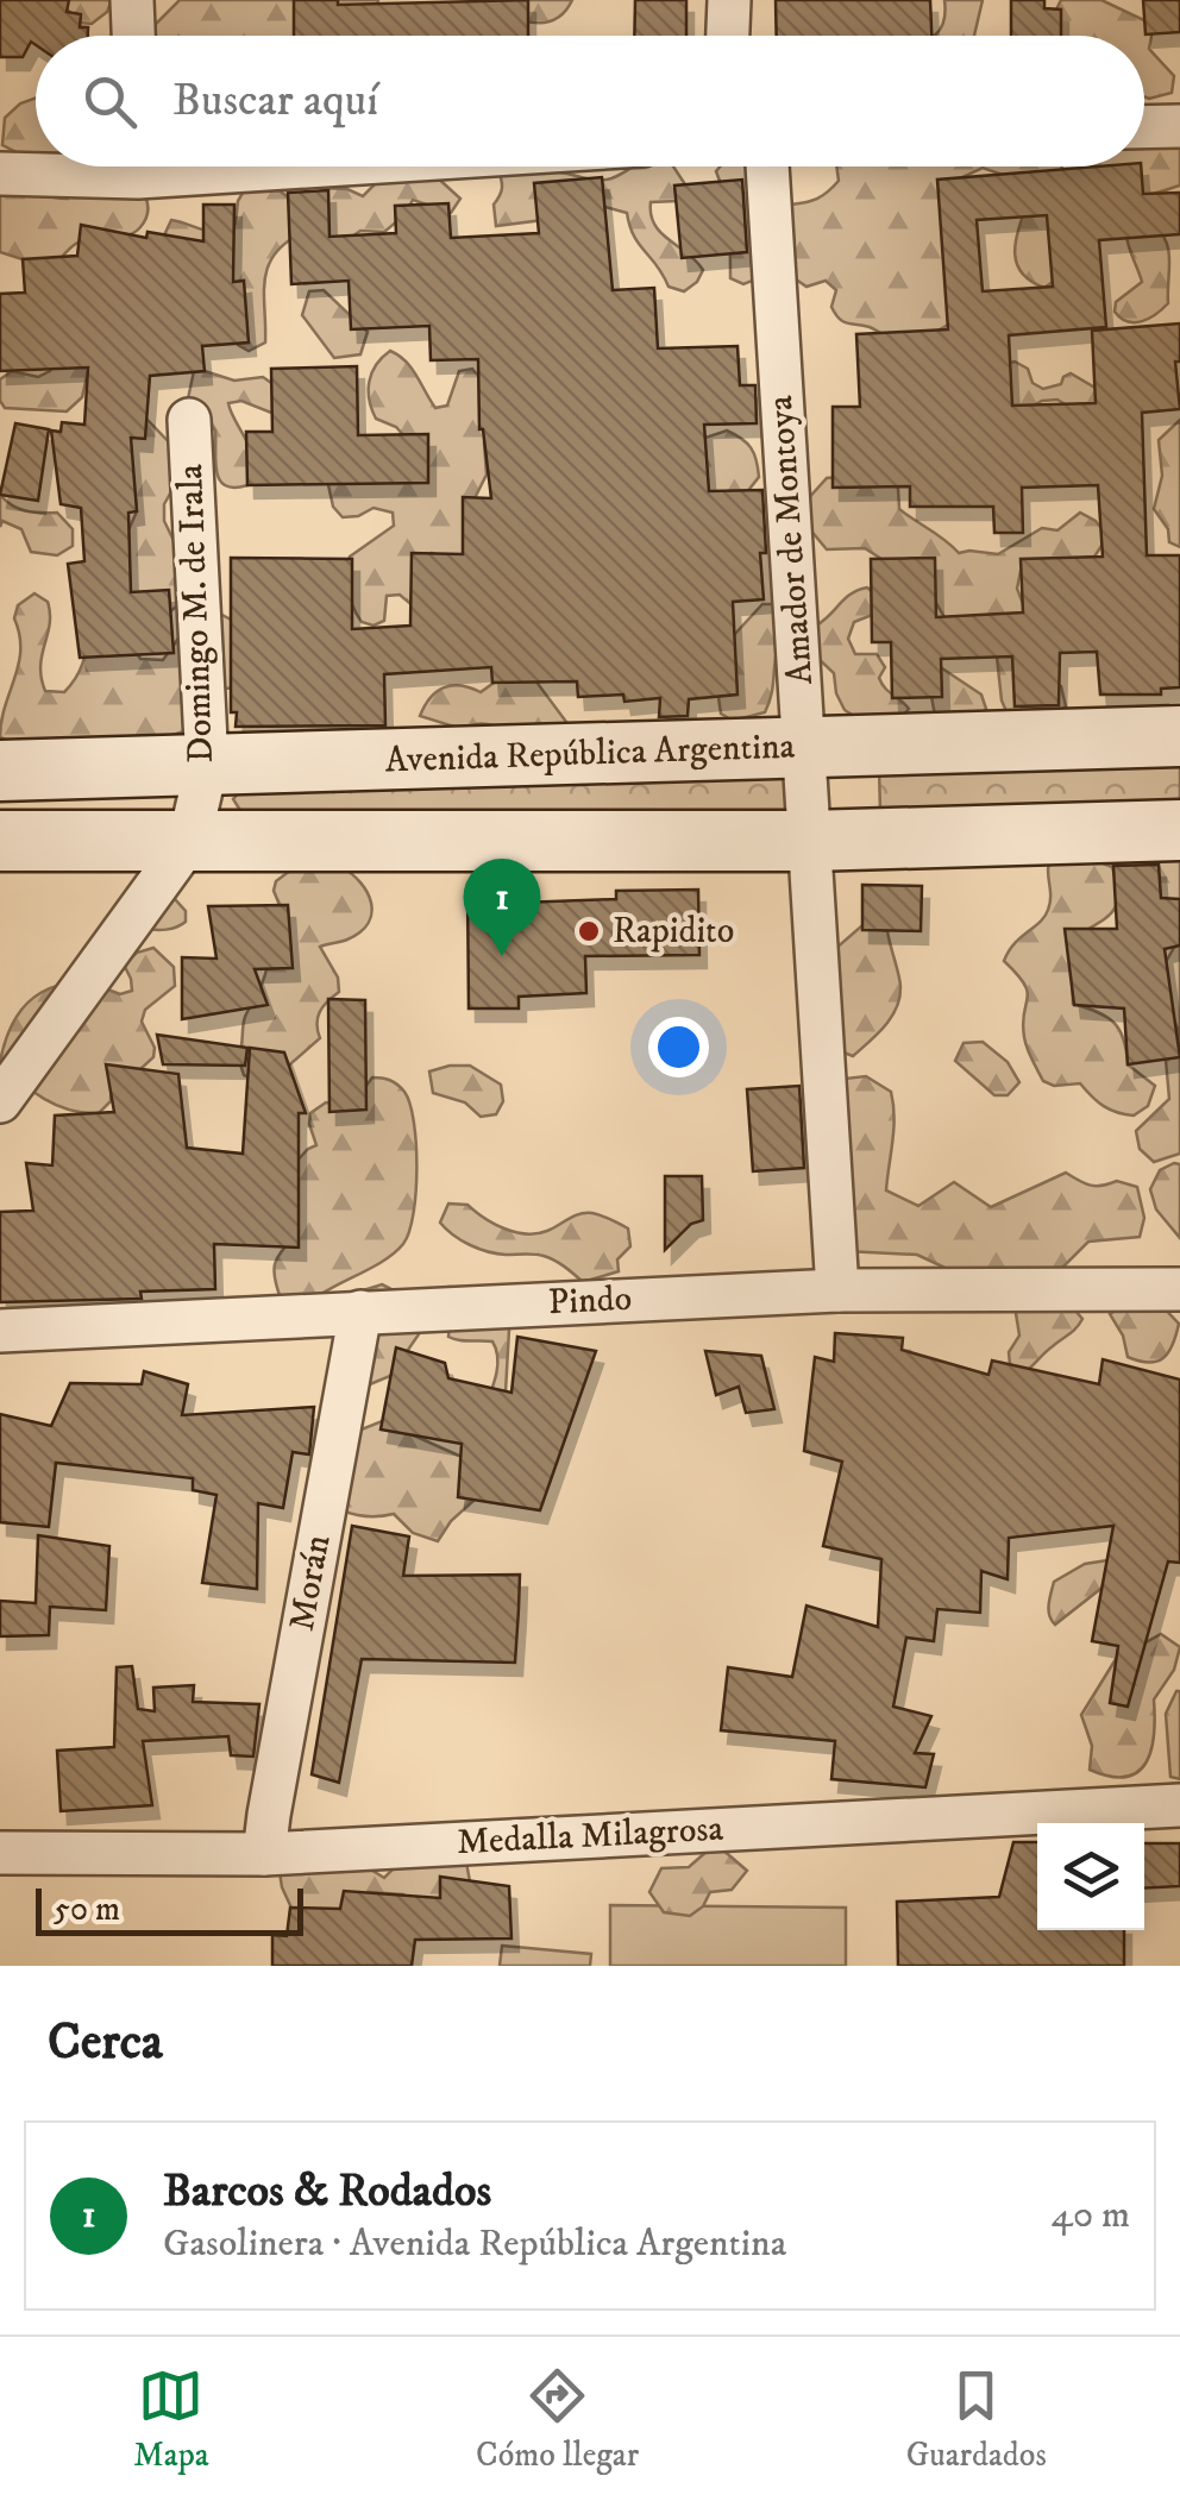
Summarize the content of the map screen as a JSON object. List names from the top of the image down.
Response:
{
  "streets": {
    "main road": ["Avenida República Argentina"],
    "street": [
      "Amador de Montoya",
      "Domingo M. de Irala",
      "Pindo",
      "Morán",
      "Medalla Milagrosa"
    ]
  },
  "crossings": [
    ["Amador de Montoya", "Avenida República Argentina"],
    ["Amador de Montoya", "Pindo"],
    ["Domingo M. de Irala", "Avenida República Argentina"],
    ["Pindo", "Morán"],
    ["Morán", "Medalla Milagrosa"]
  ],
  "places": ["Rapidito"],
  "scale_bar": "50 m",
  "page": {
    "search": "Buscar aquí",
    "pins": "1",
    "scale": "50 m",
    "heading": "Cerca",
    "list": [
      {
        "mark": "1",
        "name": "Barcos & Rodados",
        "note": "Gasolinera · Avenida República Argentina",
        "value": "40 m"
      }
    ],
    "nav": ["Mapa", "Cómo llegar", "Guardados"]
  }
}
